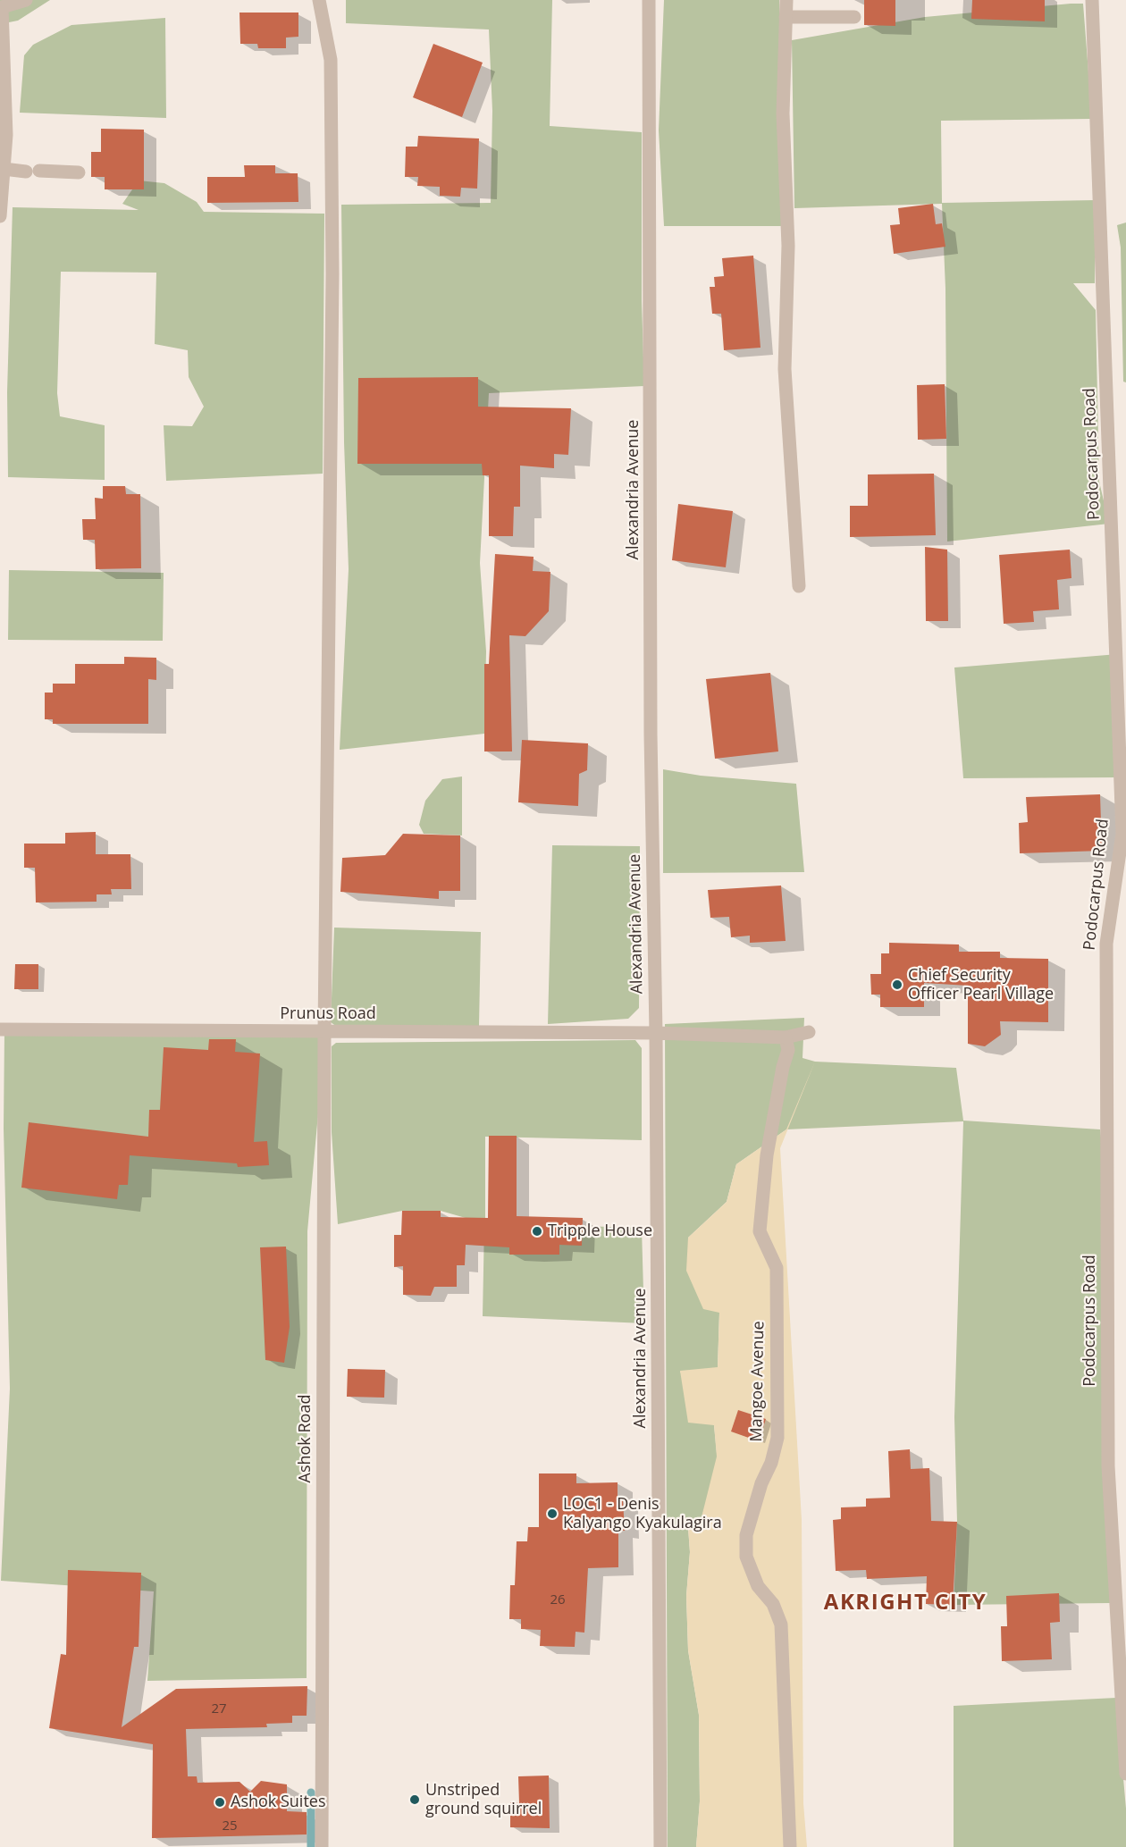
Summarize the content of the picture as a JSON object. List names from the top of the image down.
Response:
{
  "streets": {
    "street": [
      "Podocarpus Road",
      "Alexandria Avenue",
      "Prunus Road",
      "Mangoe Avenue",
      "Ashok Road"
    ]
  },
  "crossings": [
    ["Alexandria Avenue", "Prunus Road"],
    ["Prunus Road", "Mangoe Avenue"],
    ["Prunus Road", "Ashok Road"]
  ],
  "districts": ["AKRIGHT CITY"],
  "places": [
    "Chief Security Officer Pearl Village",
    "Tripple House",
    "LOC1 - Denis Kalyango Kyakulagira",
    "Unstriped ground squirrel",
    "Ashok Suites"
  ],
  "house_numbers": ["26", "27", "25"]
}
